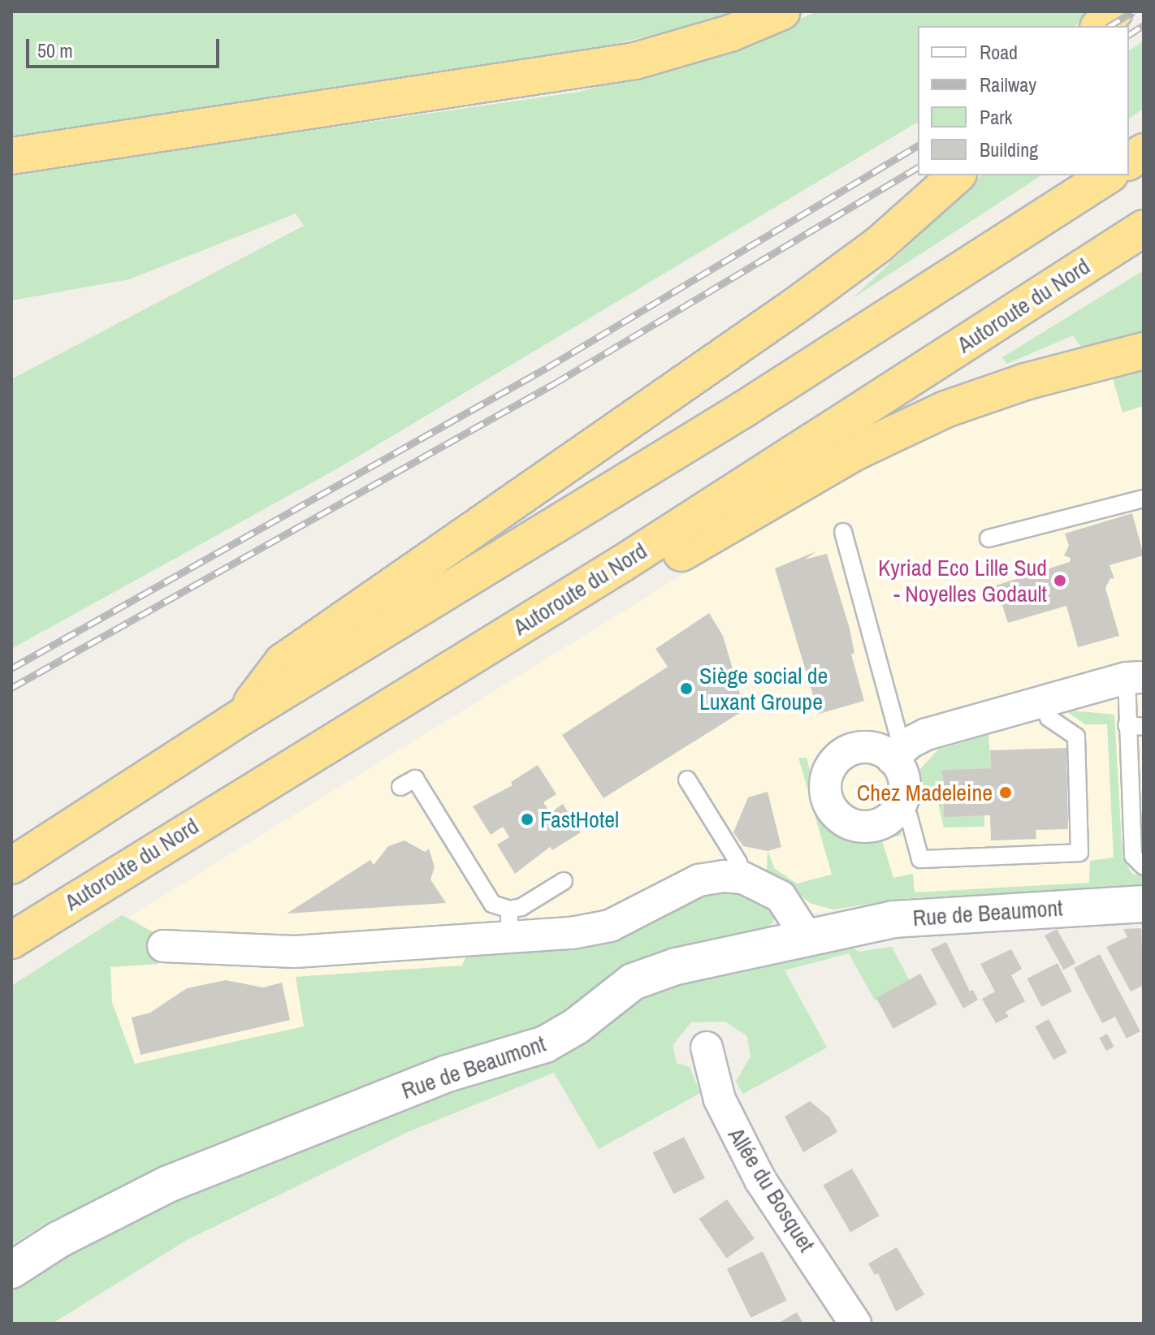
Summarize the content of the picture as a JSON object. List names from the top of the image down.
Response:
{
  "streets": {
    "highway": ["Autoroute du Nord"],
    "street": ["Rue de Beaumont", "Allée du Bosquet"]
  },
  "places": [
    "Kyriad Eco Lille Sud - Noyelles Godault",
    "Siège social de Luxant Groupe",
    "Chez Madeleine",
    "FastHotel"
  ],
  "legend": [
    "Road",
    "Railway",
    "Park",
    "Building"
  ],
  "scale_bar": "50 m"
}
